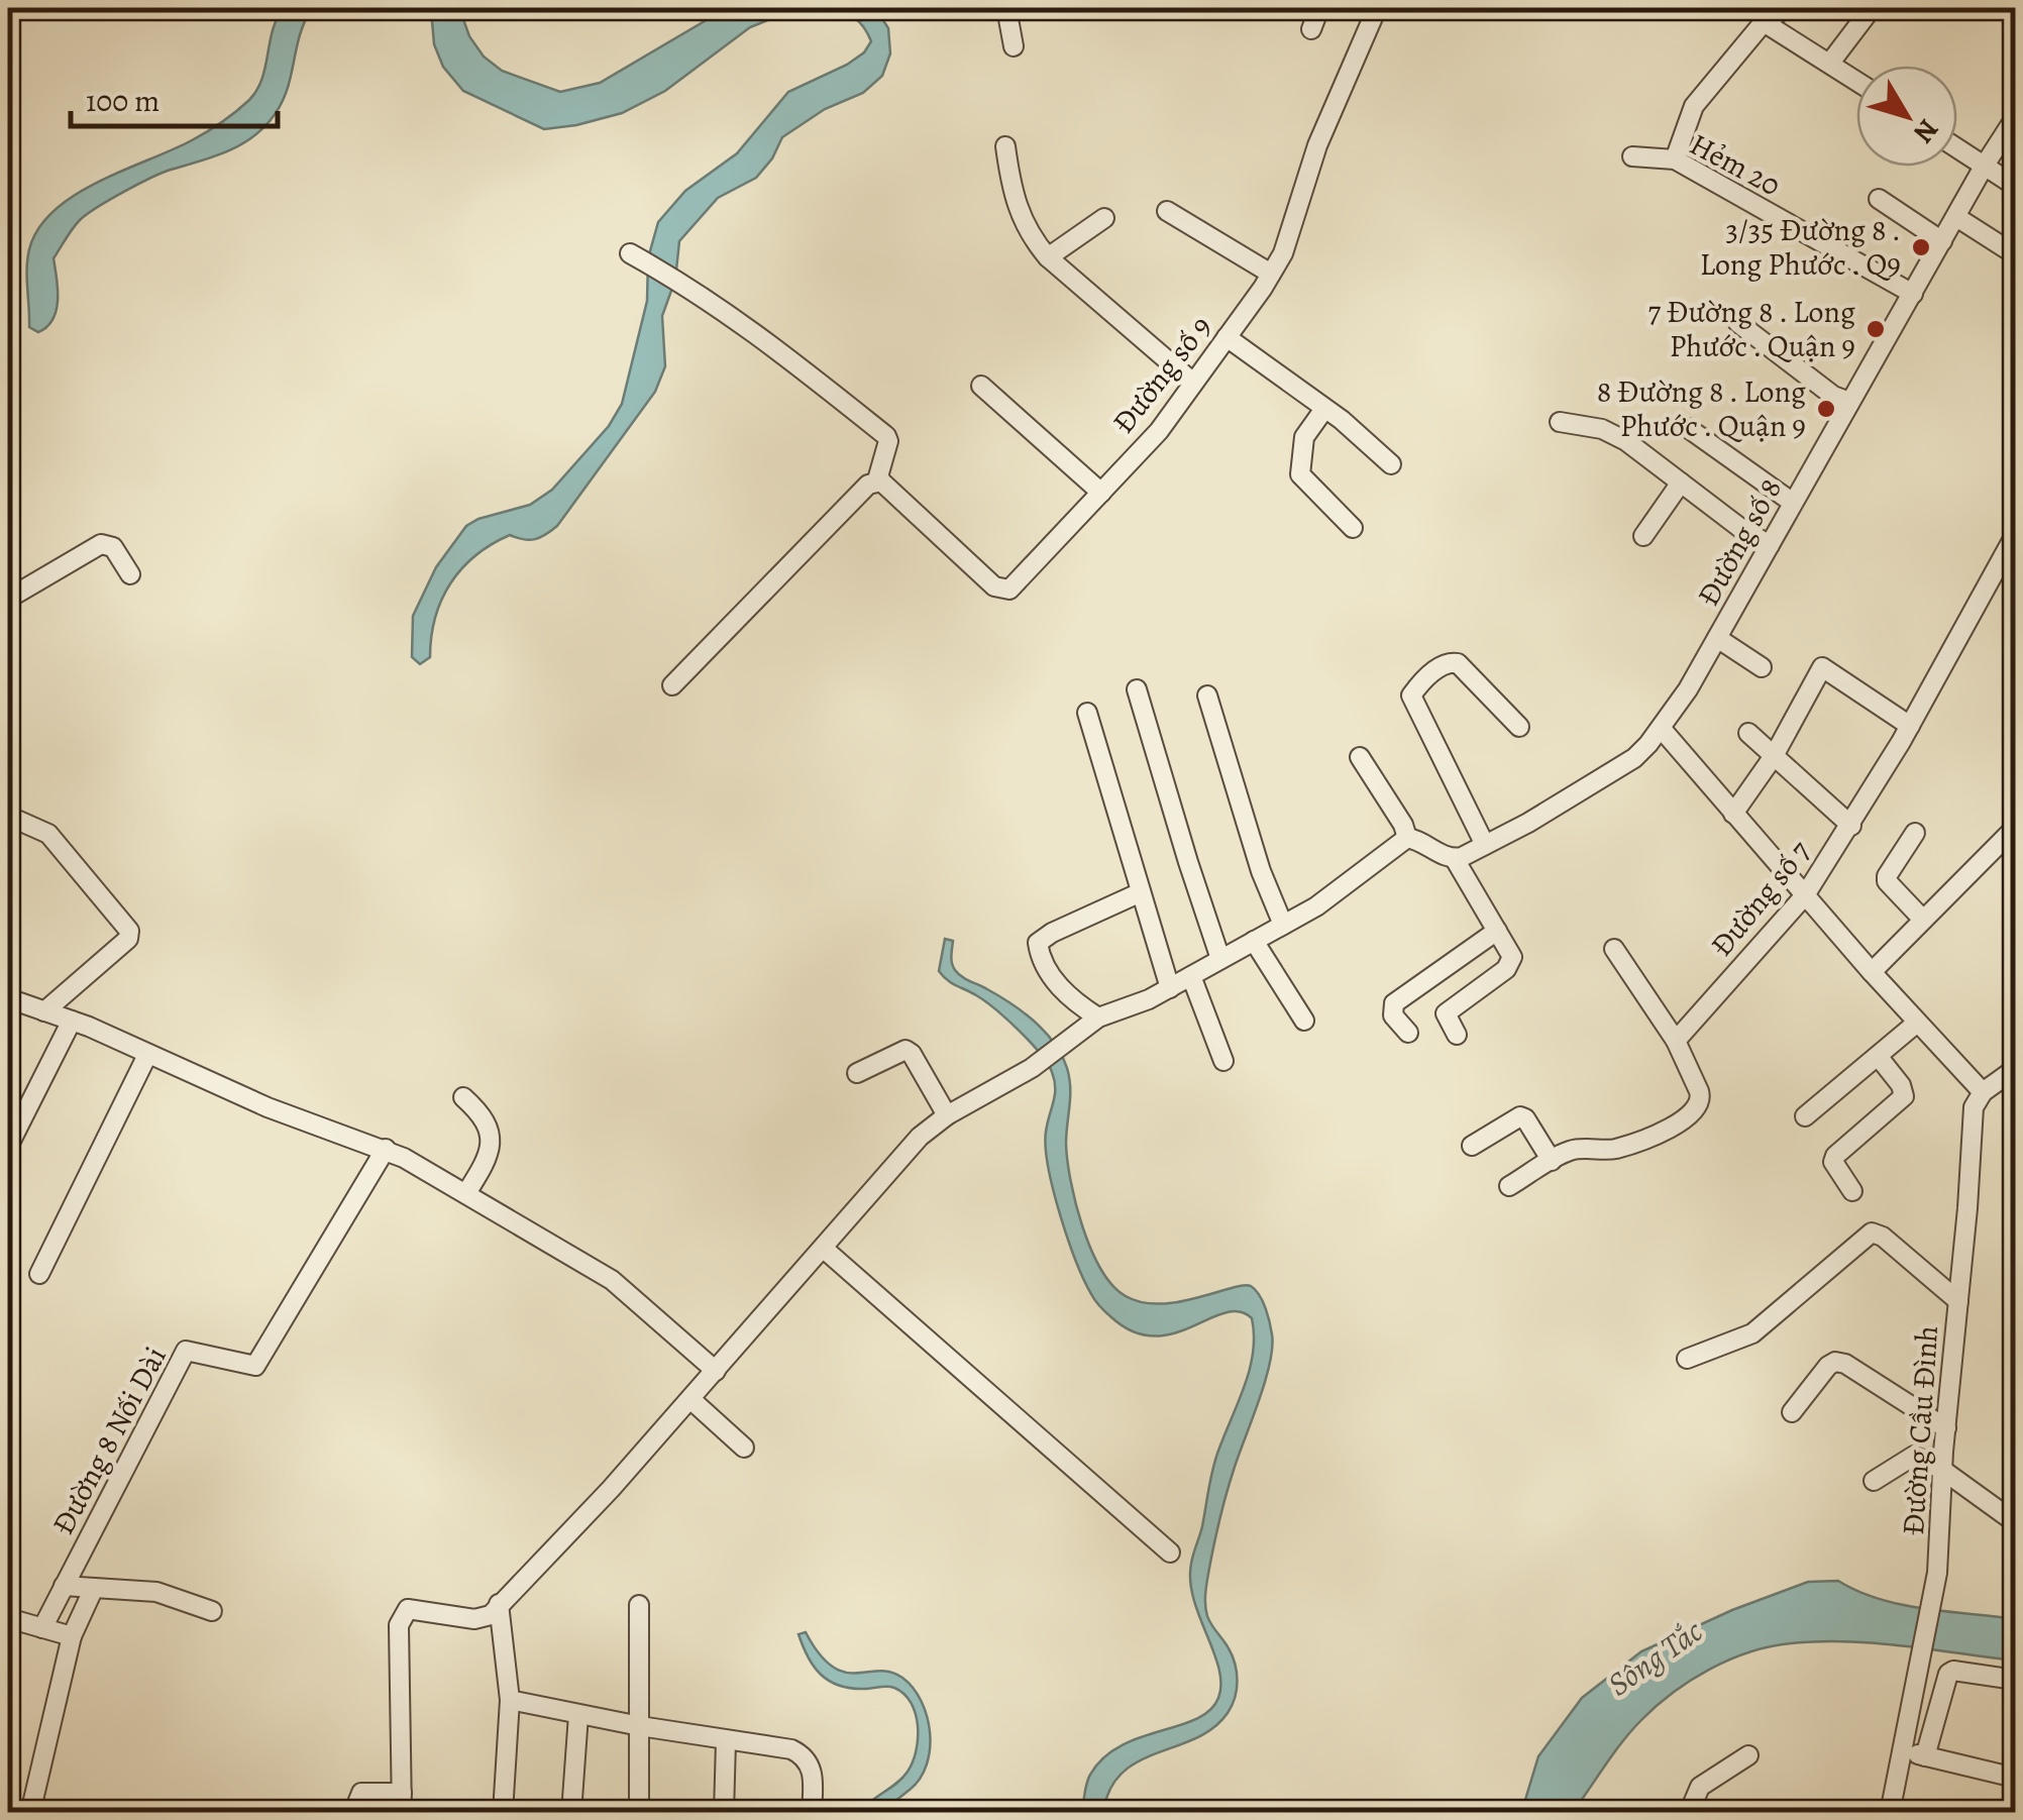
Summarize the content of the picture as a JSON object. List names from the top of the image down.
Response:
{
  "streets": {
    "street": [
      "Hẻm 20",
      "Đường số 9",
      "Đường số 8",
      "Đường số 7",
      "Đường Cầu Đình",
      "Đường 8 Nối Dài"
    ]
  },
  "crossings": [
    ["Hẻm 20", "Đường số 8"]
  ],
  "water": ["Sông Tắc"],
  "places": ["3/35 Đường 8 . Long Phước . Q9", "7 Đường 8 . Long Phước . Quận 9", "8 Đường 8 . Long Phước . Quận 9"],
  "scale_bar": "100 m",
  "north": "bottom right"
}
